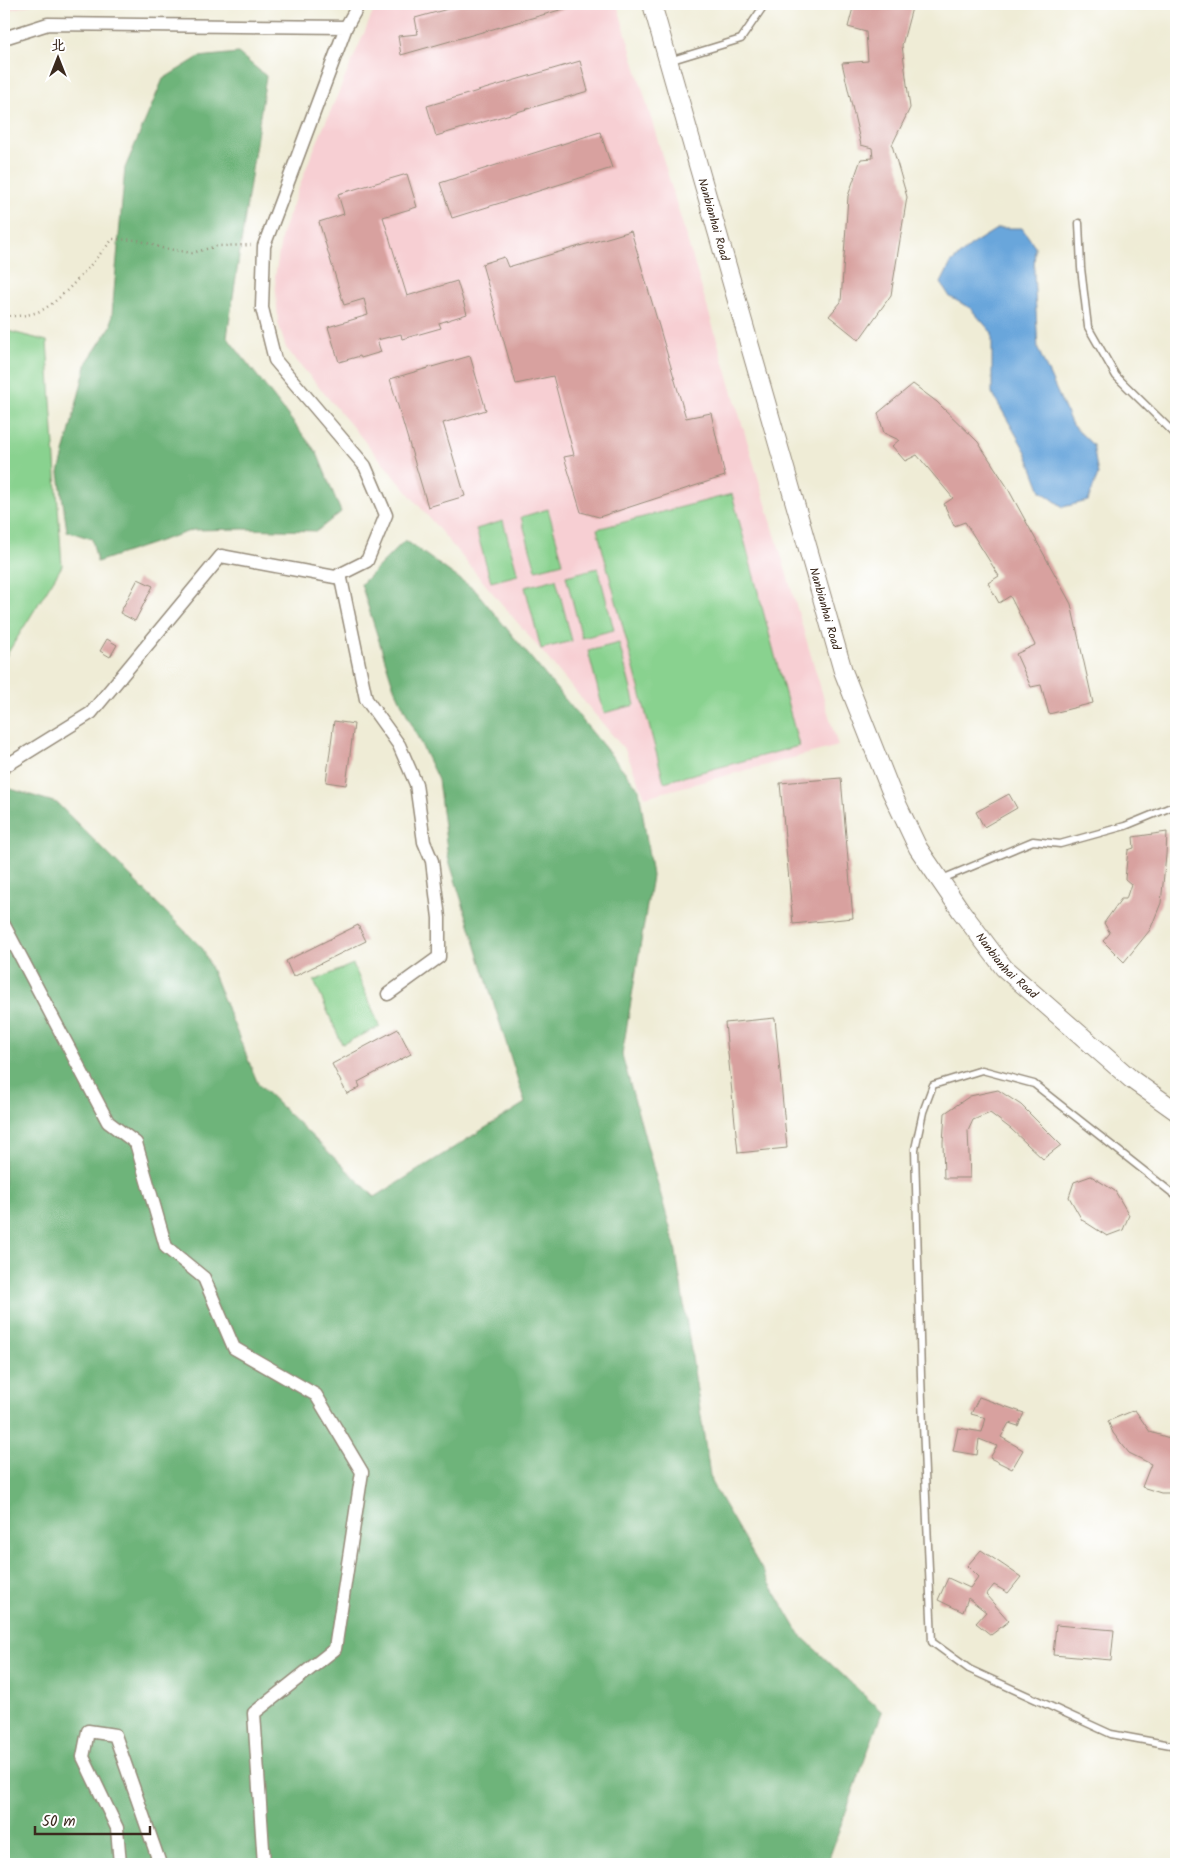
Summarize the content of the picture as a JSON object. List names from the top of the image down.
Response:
{
  "streets": {
    "street": ["Nanbianhai Road"]
  },
  "scale_bar": "50 m",
  "north": "top"
}
